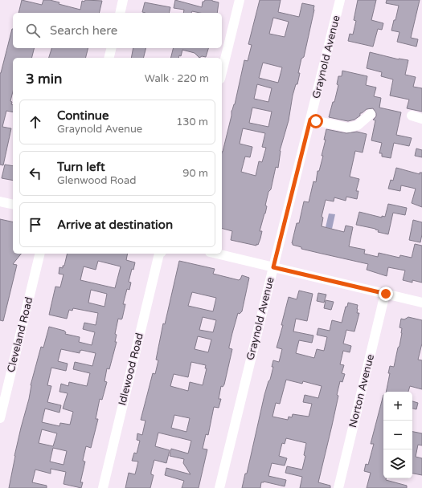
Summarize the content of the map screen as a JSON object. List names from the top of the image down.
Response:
{
  "streets": {
    "street": [
      "Graynold Avenue",
      "Cleveland Road",
      "Idlewood Road",
      "Norton Avenue"
    ]
  },
  "page": {
    "search": "Search here",
    "heading": ["3 min", "Walk · 220 m"],
    "list": [
      ["Continue", "Graynold Avenue", "130 m"],
      ["Turn left", "Glenwood Road", "90 m"],
      "Arrive at destination"
    ],
    "map_buttons": ["+", "−"]
  }
}
